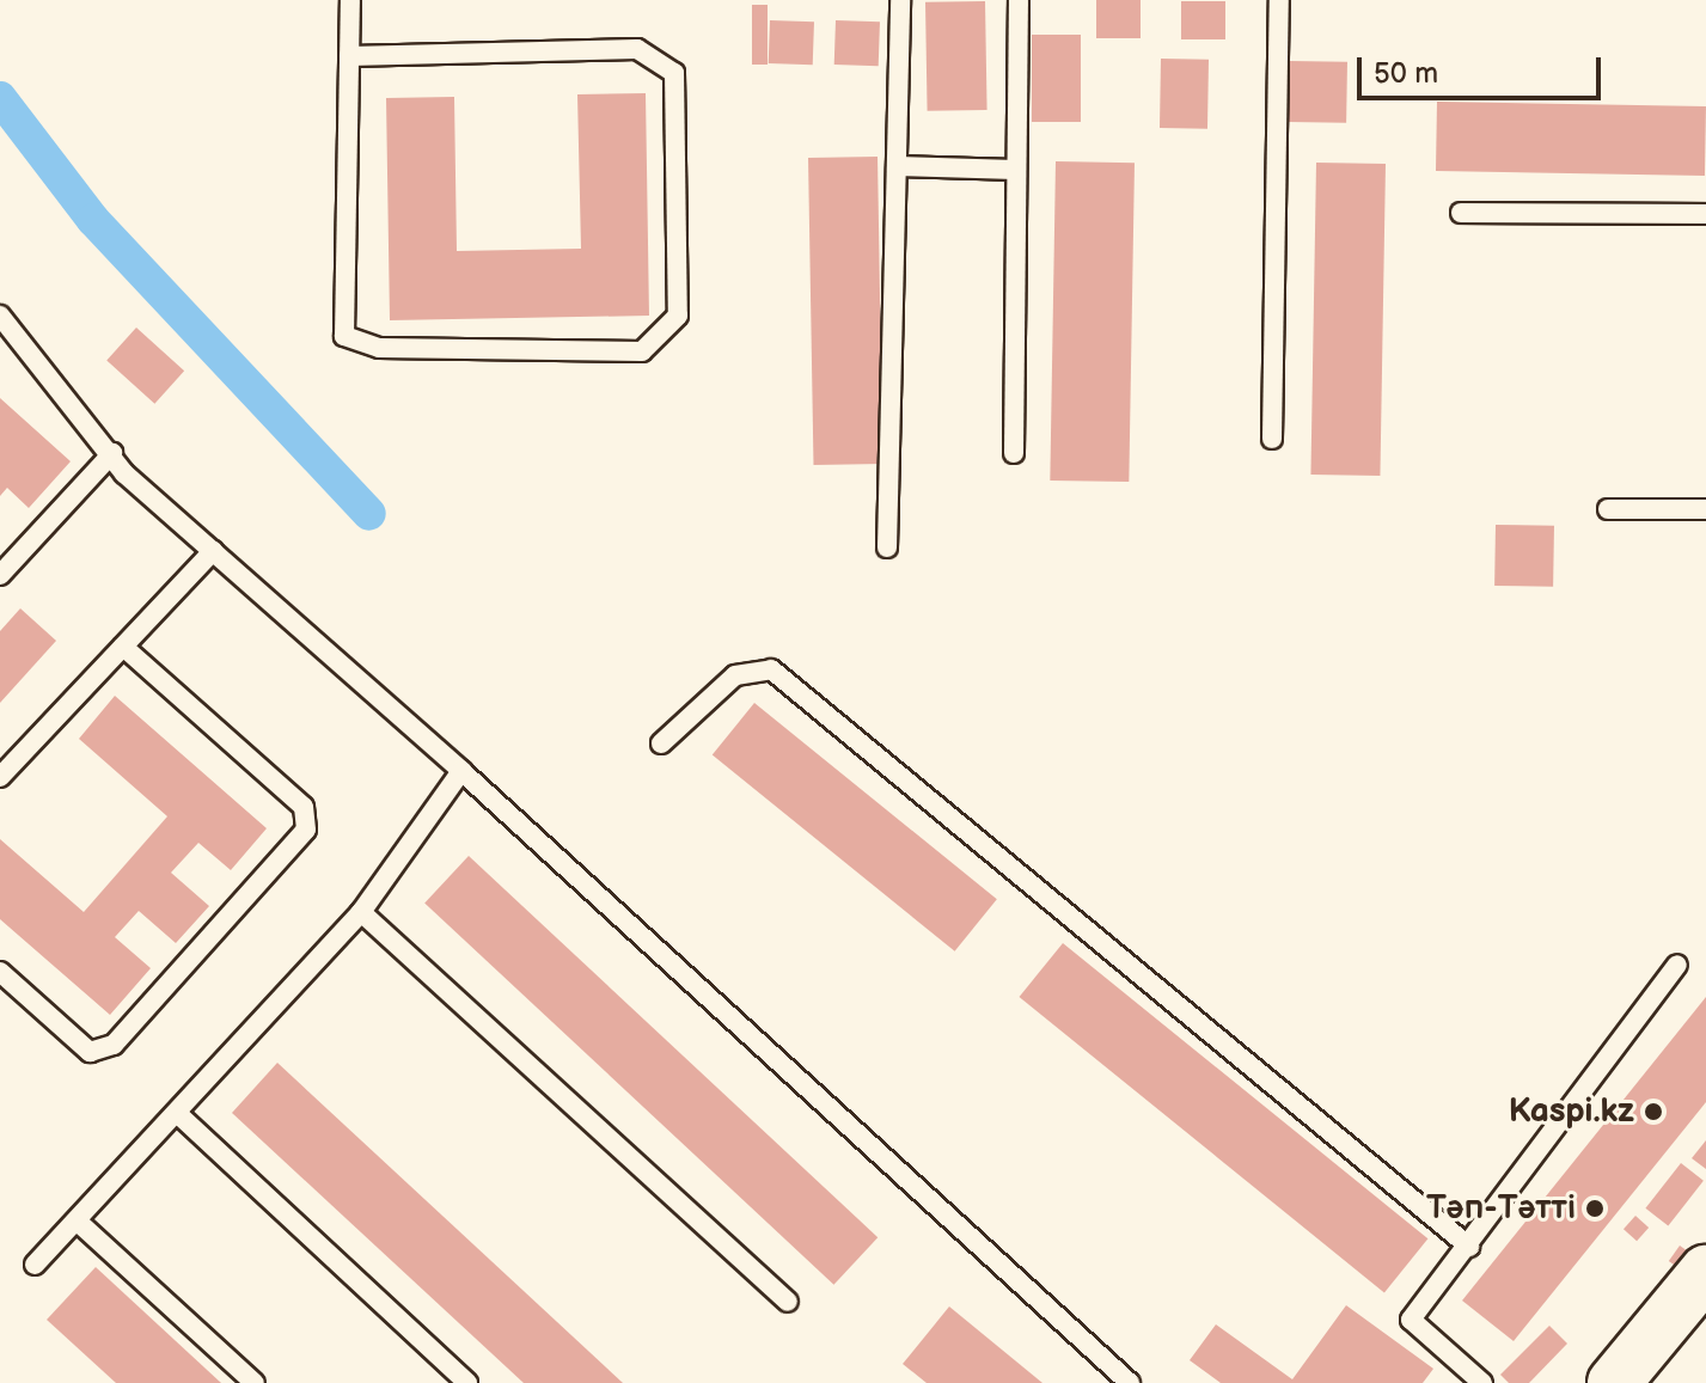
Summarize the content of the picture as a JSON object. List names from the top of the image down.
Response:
{
  "places": ["Kaspi.kz", "Тәп-Тәтті"],
  "scale_bar": "50 m"
}
